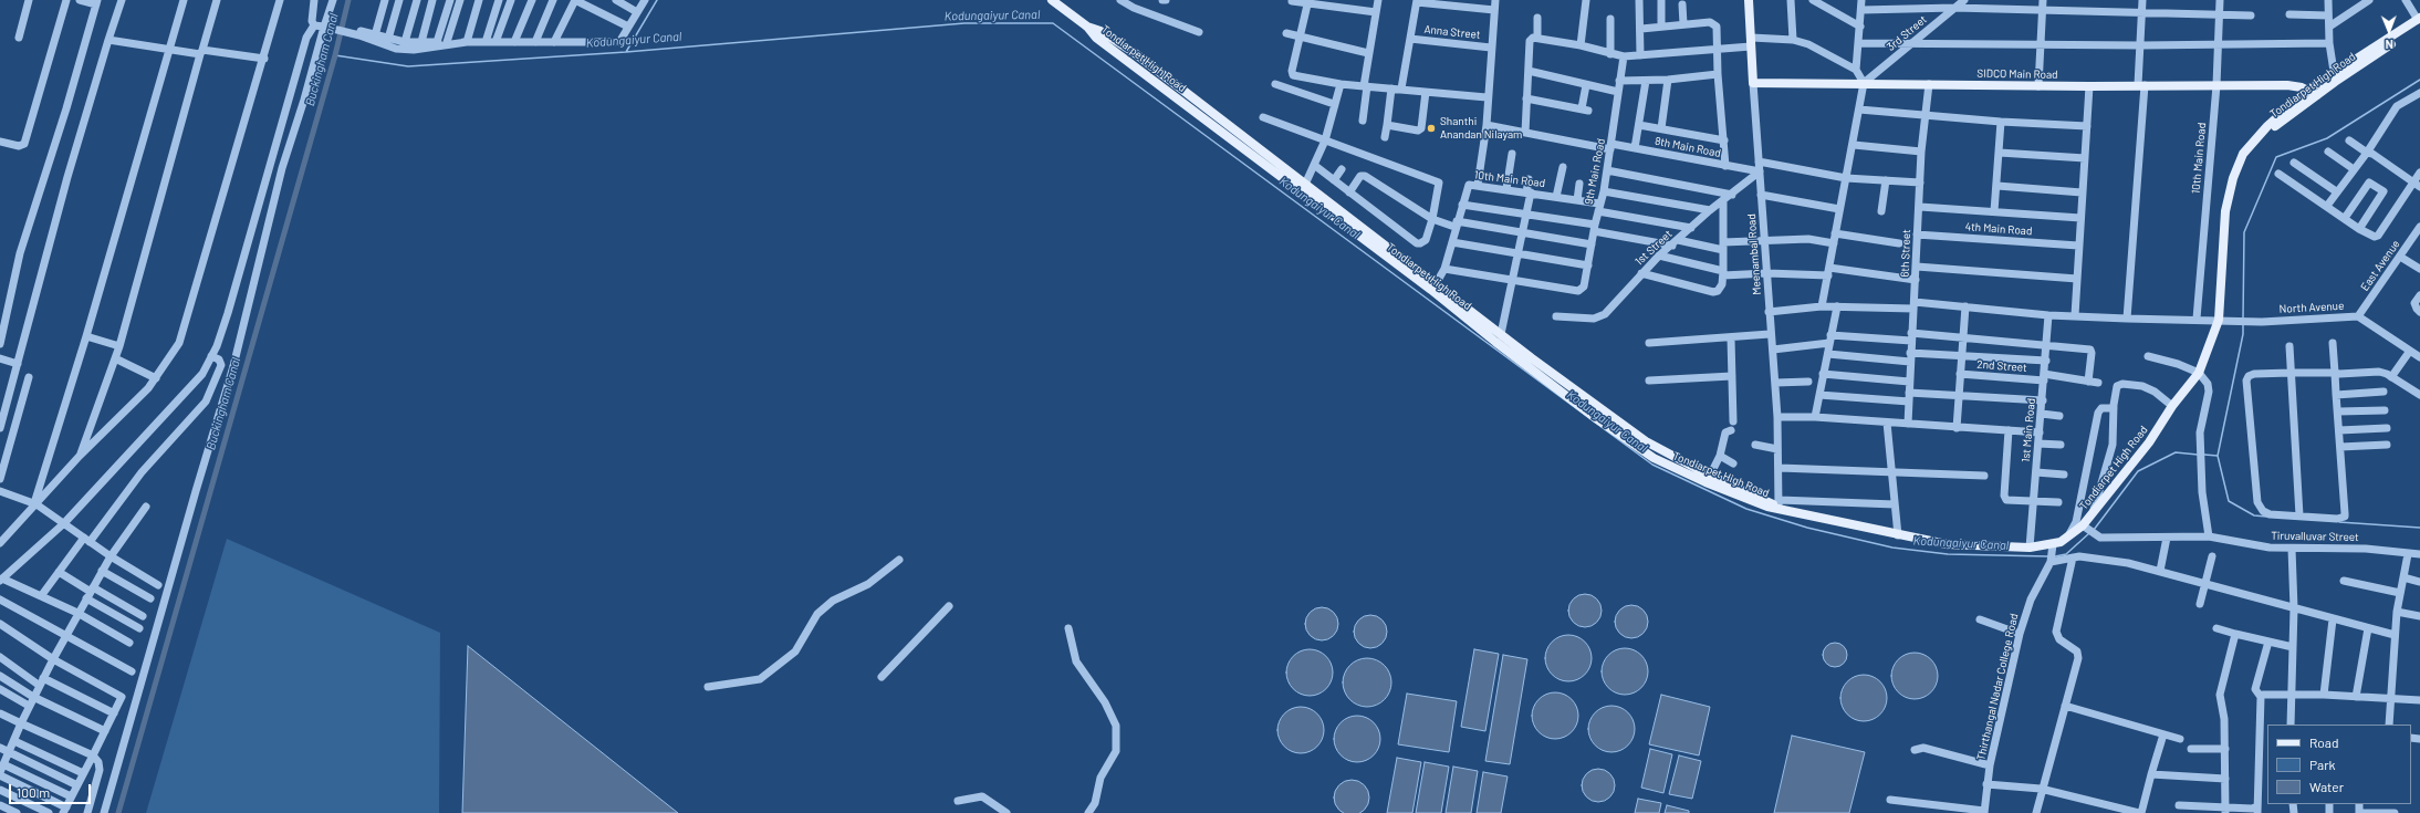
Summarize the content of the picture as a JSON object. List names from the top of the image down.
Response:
{
  "streets": {
    "main road": ["Tondiarpet High Road", "SIDCO Main Road", "Meenambal Road"],
    "street": [
      "Anna Street",
      "3rd Street",
      "8th Main Road",
      "10th Main Road",
      "9th Main Road",
      "4th Main Road",
      "1st Street",
      "6th Street",
      "East Avenue",
      "North Avenue",
      "2nd Street",
      "1st Main Road",
      "Tiruvalluvar Street",
      "Thirthangal Nadar College Road"
    ]
  },
  "crossings": [
    ["3rd Street", "SIDCO Main Road"],
    ["Tondiarpet High Road", "SIDCO Main Road"],
    ["Tondiarpet High Road", "10th Main Road"],
    ["Tondiarpet High Road", "Meenambal Road"],
    ["Tondiarpet High Road", "North Avenue"],
    ["Tondiarpet High Road", "1st Main Road"],
    ["Tondiarpet High Road", "Tiruvalluvar Street"],
    ["Tondiarpet High Road", "Thirthangal Nadar College Road"],
    ["SIDCO Main Road", "10th Main Road"],
    ["SIDCO Main Road", "6th Street"],
    ["SIDCO Main Road", "Meenambal Road"],
    ["8th Main Road", "9th Main Road"],
    ["8th Main Road", "1st Street"],
    ["8th Main Road", "Meenambal Road"],
    ["10th Main Road", "9th Main Road"],
    ["10th Main Road", "1st Street"],
    ["10th Main Road", "North Avenue"],
    ["4th Main Road", "6th Street"],
    ["1st Street", "Meenambal Road"],
    ["6th Street", "North Avenue"],
    ["Meenambal Road", "North Avenue"],
    ["East Avenue", "North Avenue"],
    ["North Avenue", "1st Main Road"],
    ["2nd Street", "1st Main Road"]
  ],
  "water": ["Kodungaiyur Canal", "Buckingham Canal"],
  "places": ["Shanthi Anandan Nilayam"],
  "legend": ["Road", "Park", "Water"],
  "scale_bar": "100 m",
  "north": "bottom"
}
